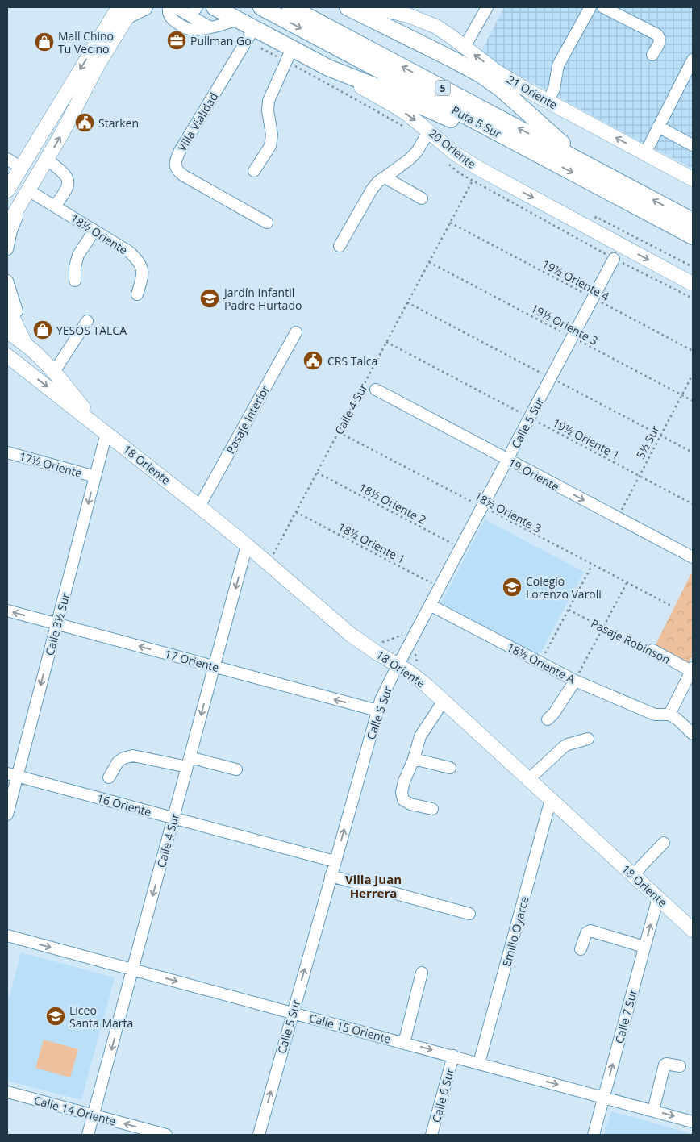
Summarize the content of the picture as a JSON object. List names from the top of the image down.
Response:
{
  "streets": {
    "highway": ["5", "Ruta 5 Sur", "20 Oriente"],
    "main road": ["21 Oriente", "18 Oriente"],
    "street": [
      "Villa Vialidad",
      "18½ Oriente",
      "Calle 4 Sur",
      "Pasaje Interior",
      "Calle 5 Sur",
      "17½ Oriente",
      "19 Oriente",
      "Calle 3½ Sur",
      "Pasaje Robinson",
      "17 Oriente",
      "18½ Oriente A",
      "16 Oriente",
      "Emilio Oyarce",
      "Calle 7 Sur",
      "Calle 15 Oriente",
      "Calle 6 Sur",
      "Calle 14 Oriente"
    ],
    "path": [
      "19½ Oriente 4",
      "19½ Oriente 3",
      "19½ Oriente 1",
      "5½ Sur",
      "18½ Oriente 2",
      "18½ Oriente 3",
      "18½ Oriente 1"
    ]
  },
  "crossings": [
    ["Villa Vialidad", "20 Oriente"],
    ["20 Oriente", "Calle 4 Sur"],
    ["19½ Oriente 4", "Calle 4 Sur"],
    ["19½ Oriente 4", "Calle 5 Sur"],
    ["19½ Oriente 3", "Calle 4 Sur"],
    ["19½ Oriente 3", "Calle 5 Sur"],
    ["19½ Oriente 3", "5½ Sur"],
    ["Calle 4 Sur", "19½ Oriente 1"],
    ["Calle 4 Sur", "18 Oriente"],
    ["Calle 4 Sur", "18½ Oriente 2"],
    ["Calle 4 Sur", "18½ Oriente 3"],
    ["Calle 4 Sur", "18½ Oriente 1"],
    ["Calle 4 Sur", "17 Oriente"],
    ["Calle 4 Sur", "16 Oriente"],
    ["Calle 4 Sur", "Calle 15 Oriente"],
    ["Calle 4 Sur", "Calle 14 Oriente"],
    ["Pasaje Interior", "18 Oriente"],
    ["Calle 5 Sur", "19½ Oriente 1"],
    ["Calle 5 Sur", "18 Oriente"],
    ["Calle 5 Sur", "19 Oriente"],
    ["Calle 5 Sur", "18½ Oriente 2"],
    ["Calle 5 Sur", "18½ Oriente 3"],
    ["Calle 5 Sur", "18½ Oriente 1"],
    ["Calle 5 Sur", "17 Oriente"],
    ["Calle 5 Sur", "18½ Oriente A"],
    ["Calle 5 Sur", "16 Oriente"],
    ["Calle 5 Sur", "Calle 15 Oriente"],
    ["19½ Oriente 1", "5½ Sur"],
    ["5½ Sur", "19 Oriente"],
    ["17½ Oriente", "Calle 3½ Sur"],
    ["18 Oriente", "Calle 3½ Sur"],
    ["18 Oriente", "Emilio Oyarce"],
    ["18 Oriente", "Calle 7 Sur"],
    ["Calle 3½ Sur", "17 Oriente"],
    ["Calle 3½ Sur", "16 Oriente"],
    ["Emilio Oyarce", "Calle 15 Oriente"],
    ["Calle 7 Sur", "Calle 15 Oriente"],
    ["Calle 15 Oriente", "Calle 6 Sur"]
  ],
  "one_way": [
    "21 Oriente",
    "Calle 4 Sur",
    "Calle 5 Sur",
    "Calle 3½ Sur",
    "17 Oriente",
    "Calle 7 Sur",
    "Calle 15 Oriente",
    "Calle 14 Oriente"
  ],
  "districts": ["Villa Juan Herrera"],
  "places": {
    "office": ["Pullman Go"],
    "shop": ["Mall Chino Tu Vecino", "YESOS TALCA"],
    "public building": ["Starken", "CRS Talca"],
    "school or university": ["Jardín Infantil Padre Hurtado", "Colegio Lorenzo Varoli", "Liceo Santa Marta"]
  }
}
